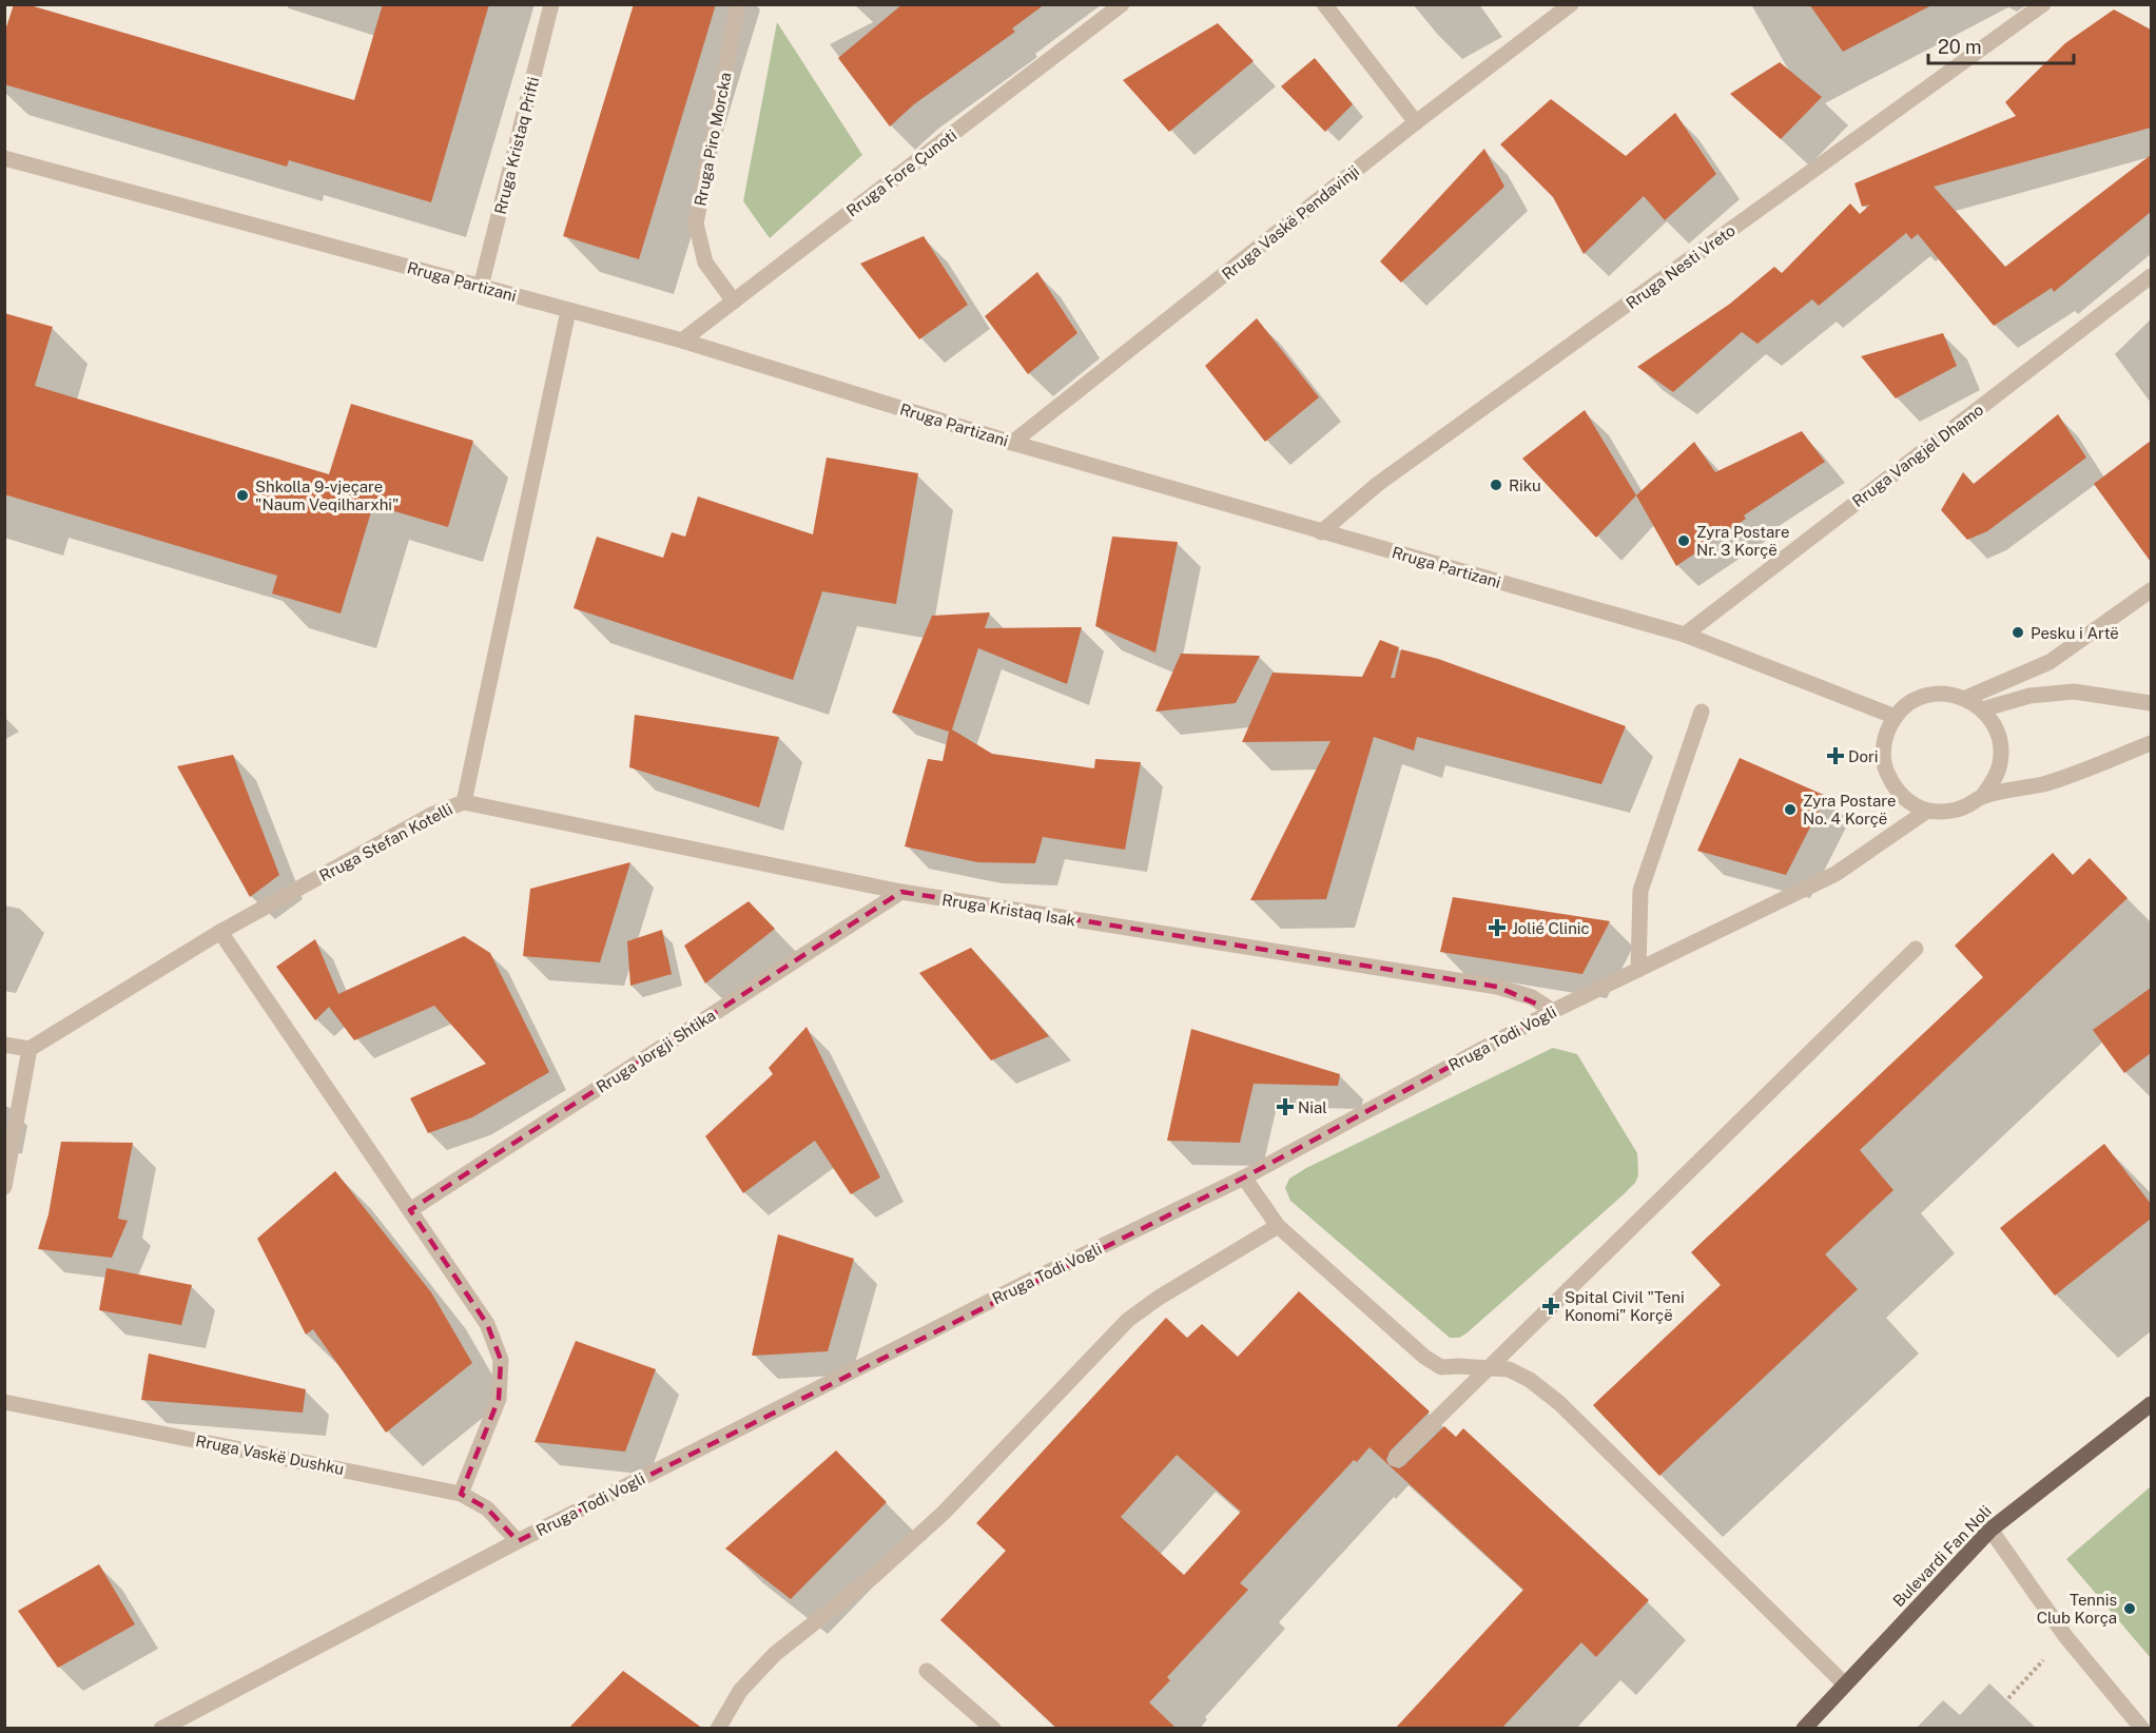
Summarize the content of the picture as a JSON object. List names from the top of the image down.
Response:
{
  "streets": {
    "main road": ["Bulevardi Fan Noli"],
    "street": [
      "Rruga Piro Morcka",
      "Rruga Kristaq Prifti",
      "Rruga Fore Çunoti",
      "Rruga Vaskë Pendavinji",
      "Rruga Nesti Vreto",
      "Rruga Partizani",
      "Rruga Vangjel Dhamo",
      "Rruga Stefan Kotelli",
      "Rruga Kristaq Isak",
      "Rruga Todi Vogli",
      "Rruga Jorgji Shtika",
      "Rruga Vaskë Dushku"
    ]
  },
  "crossings": [
    ["Rruga Piro Morcka", "Rruga Fore Çunoti"],
    ["Rruga Kristaq Prifti", "Rruga Partizani"],
    ["Rruga Fore Çunoti", "Rruga Partizani"],
    ["Rruga Vaskë Pendavinji", "Rruga Partizani"],
    ["Rruga Nesti Vreto", "Rruga Partizani"],
    ["Rruga Partizani", "Rruga Vangjel Dhamo"],
    ["Rruga Partizani", "Rruga Stefan Kotelli"],
    ["Rruga Partizani", "Rruga Todi Vogli"],
    ["Rruga Stefan Kotelli", "Rruga Kristaq Isak"],
    ["Rruga Kristaq Isak", "Rruga Todi Vogli"],
    ["Rruga Kristaq Isak", "Rruga Jorgji Shtika"],
    ["Rruga Todi Vogli", "Rruga Vaskë Dushku"]
  ],
  "places": {
    "other": [
      "Riku",
      "Shkolla 9-vjeçare \"Naum Veqilharxhi\"",
      "Zyra Postare Nr. 3 Korçë",
      "Pesku i Artë",
      "Zyra Postare No. 4 Korçë",
      "Tennis Club Korça"
    ],
    "health": [
      "Dori",
      "Jolié Clinic",
      "Nial",
      "Spital Civil \"Teni Konomi\" Korçë"
    ]
  },
  "scale_bar": "20 m"
}
